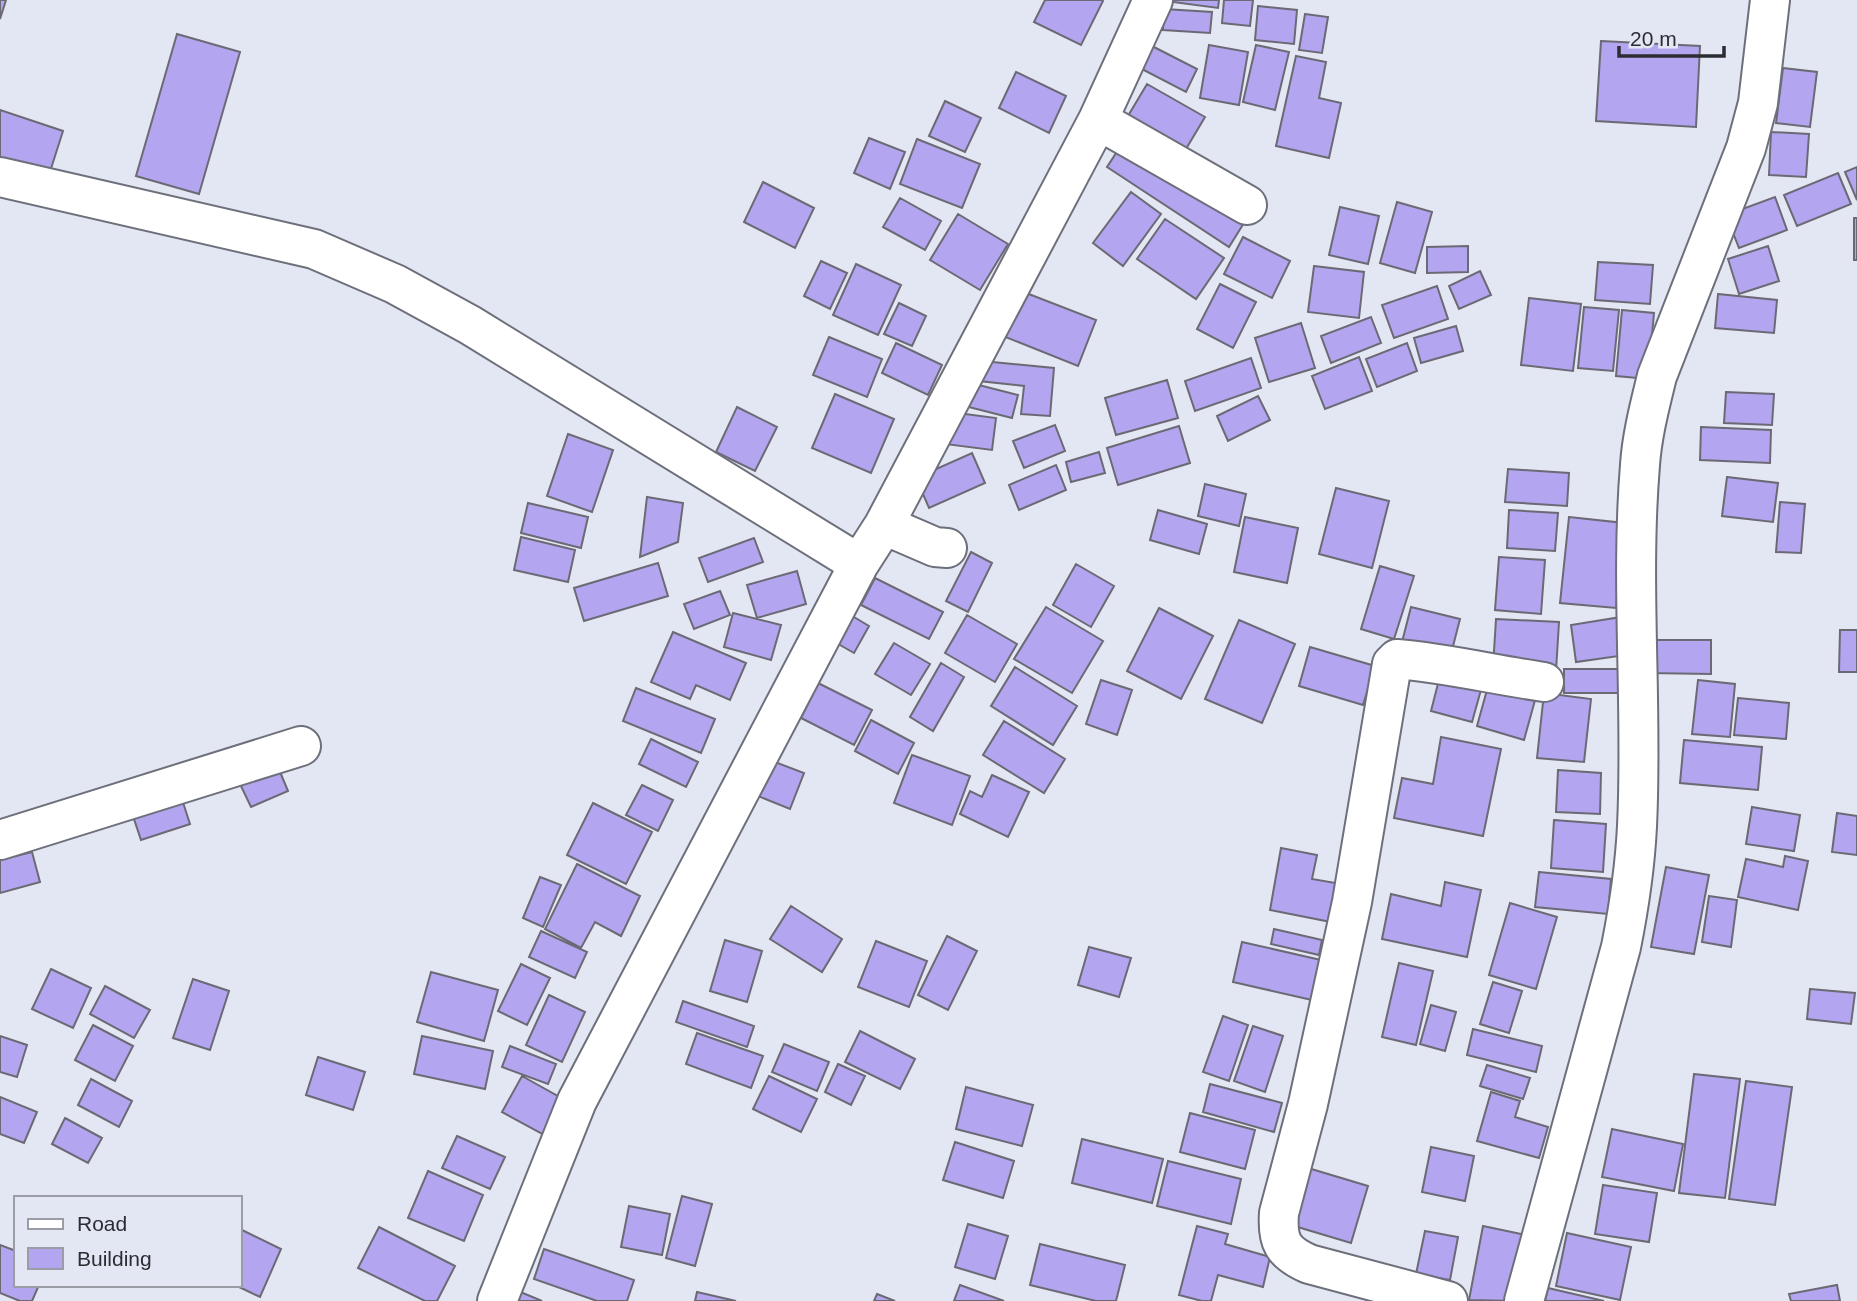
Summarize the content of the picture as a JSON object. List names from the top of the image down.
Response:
{
  "legend": ["Road", "Building"],
  "scale_bar": "20 m"
}
